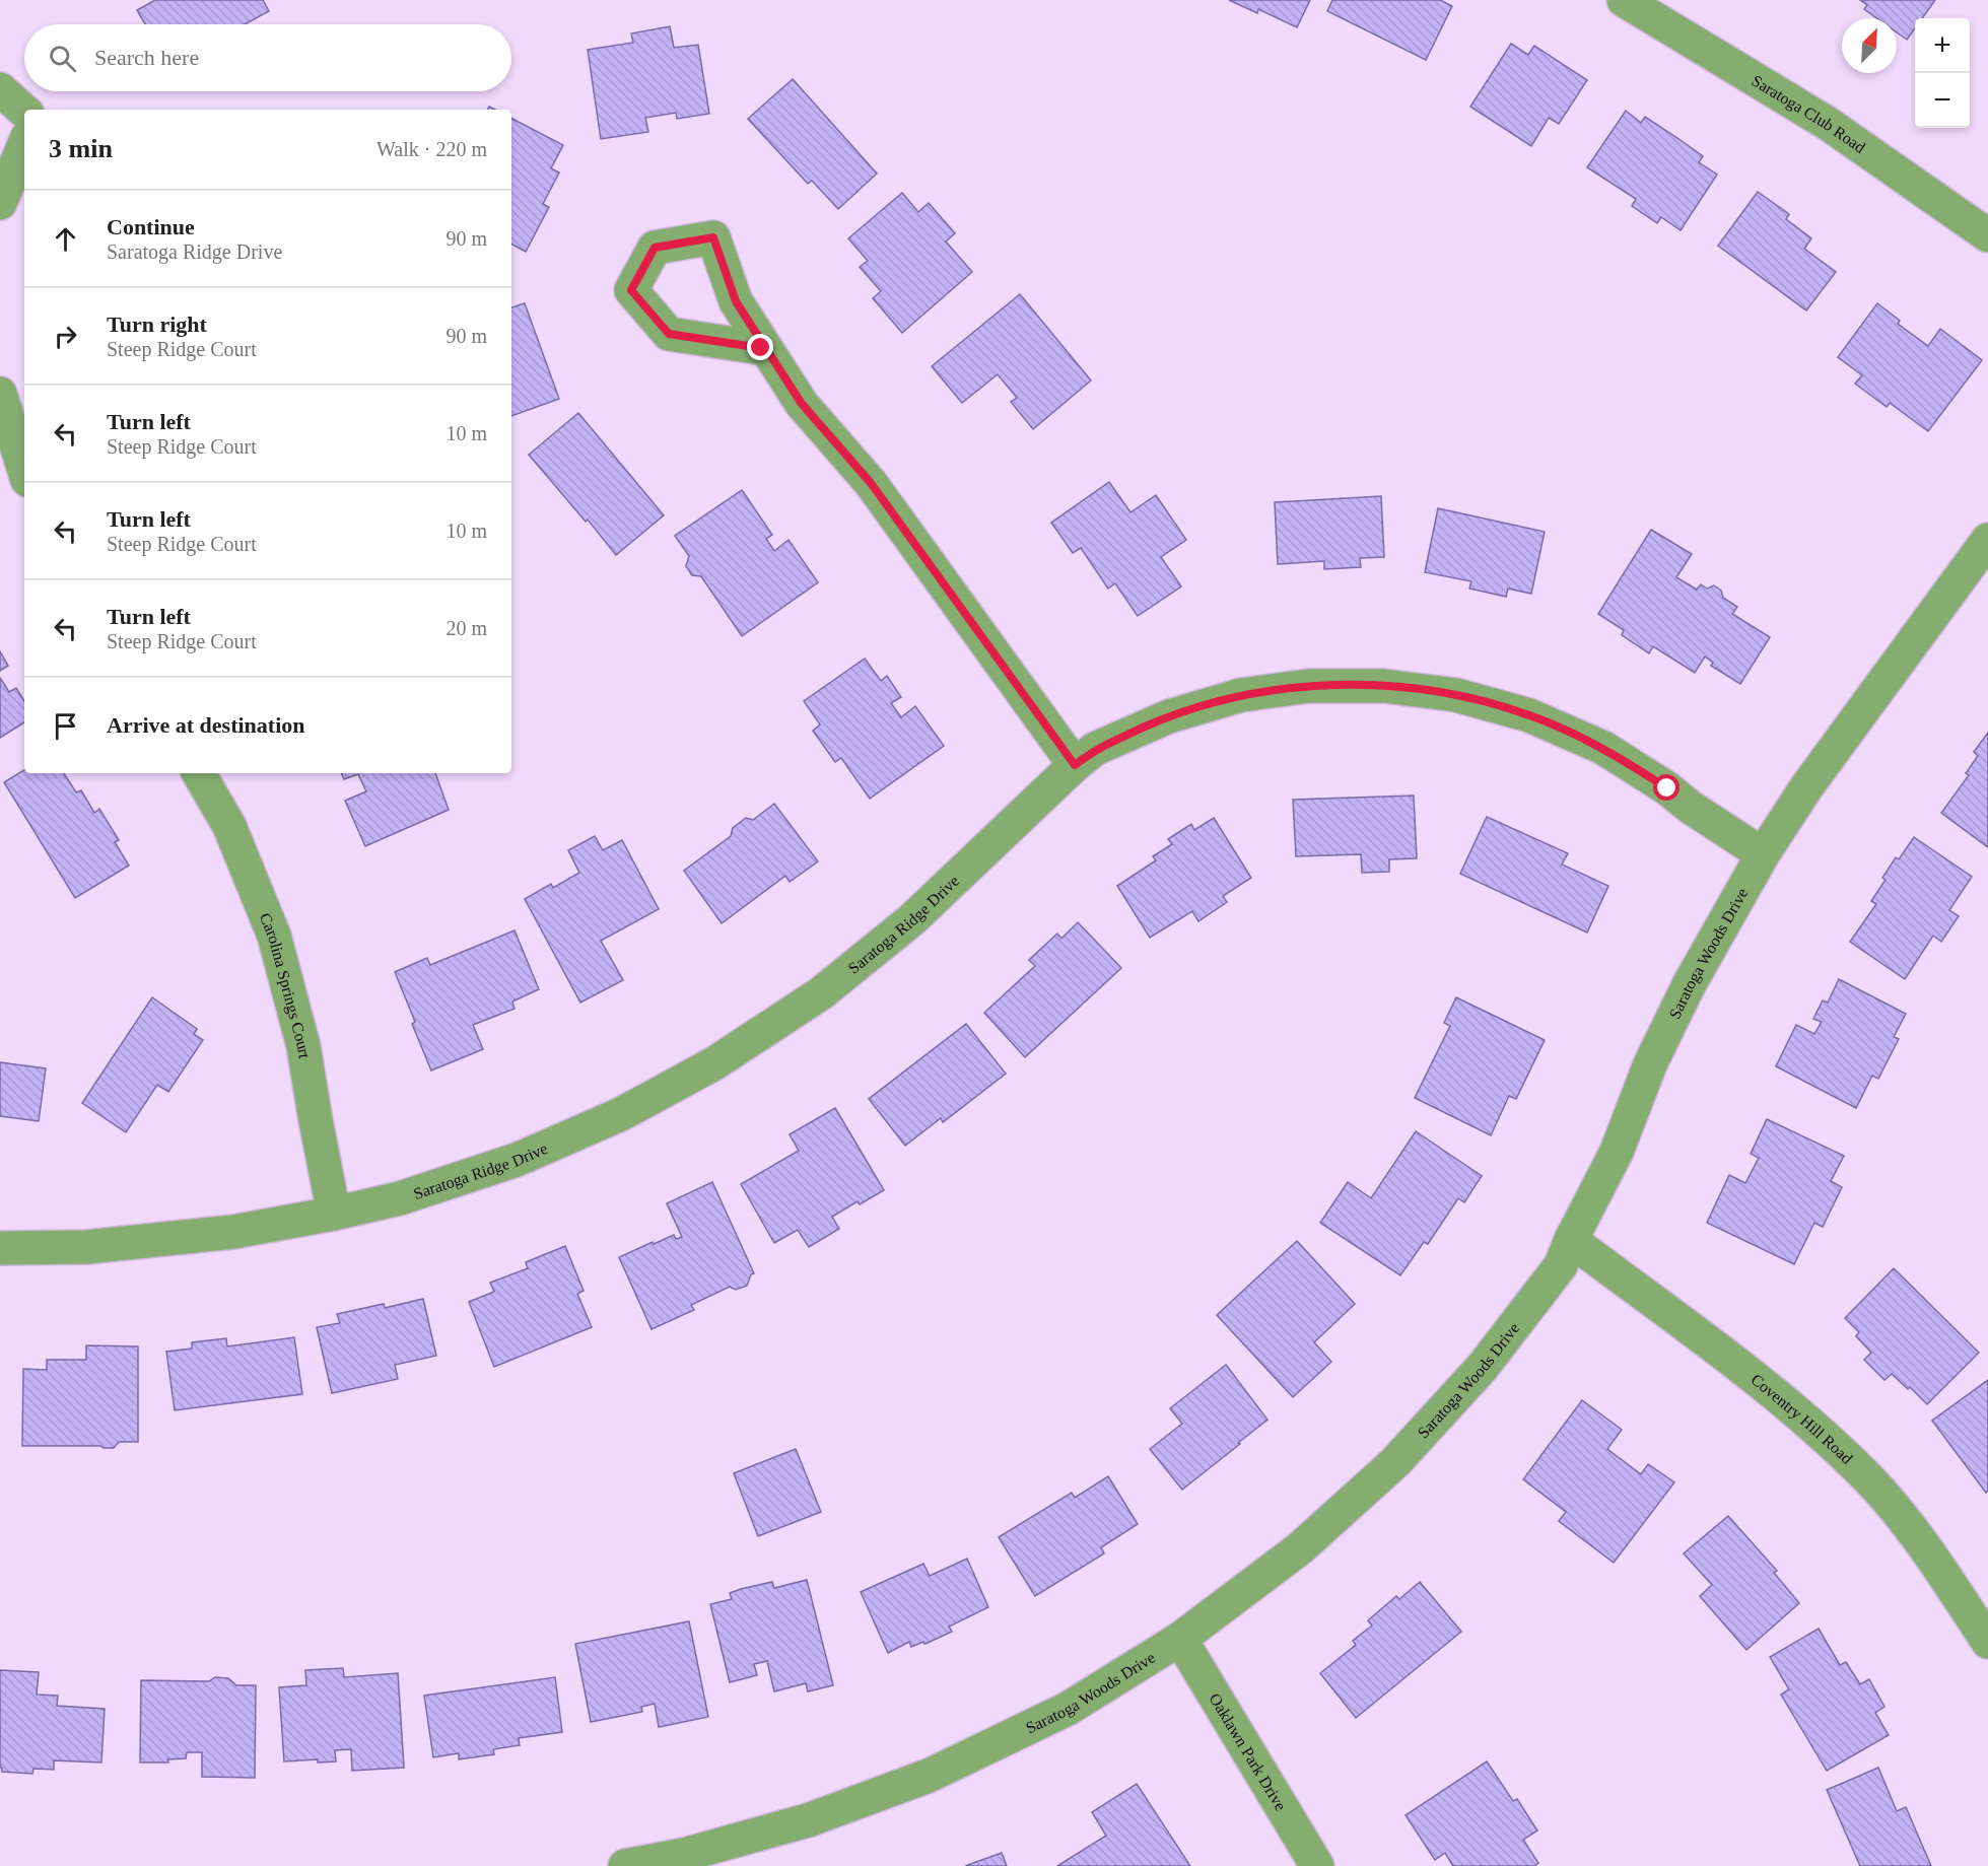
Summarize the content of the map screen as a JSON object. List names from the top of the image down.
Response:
{
  "streets": {
    "street": [
      "Saratoga Club Road",
      "Saratoga Ridge Drive",
      "Saratoga Woods Drive",
      "Carolina Springs Court",
      "Coventry Hill Road",
      "Oaklawn Park Drive"
    ]
  },
  "crossings": [
    ["Saratoga Ridge Drive", "Saratoga Woods Drive"],
    ["Saratoga Ridge Drive", "Carolina Springs Court"],
    ["Saratoga Woods Drive", "Coventry Hill Road"],
    ["Saratoga Woods Drive", "Oaklawn Park Drive"]
  ],
  "north": "top right",
  "page": {
    "map_buttons": ["+", "−"],
    "search": "Search here",
    "heading": ["3 min", "Walk · 220 m"],
    "list": [
      ["Continue", "Saratoga Ridge Drive", "90 m"],
      ["Turn right", "Steep Ridge Court", "90 m"],
      ["Turn left", "Steep Ridge Court", "10 m"],
      ["Turn left", "Steep Ridge Court", "10 m"],
      ["Turn left", "Steep Ridge Court", "20 m"],
      "Arrive at destination"
    ]
  }
}
